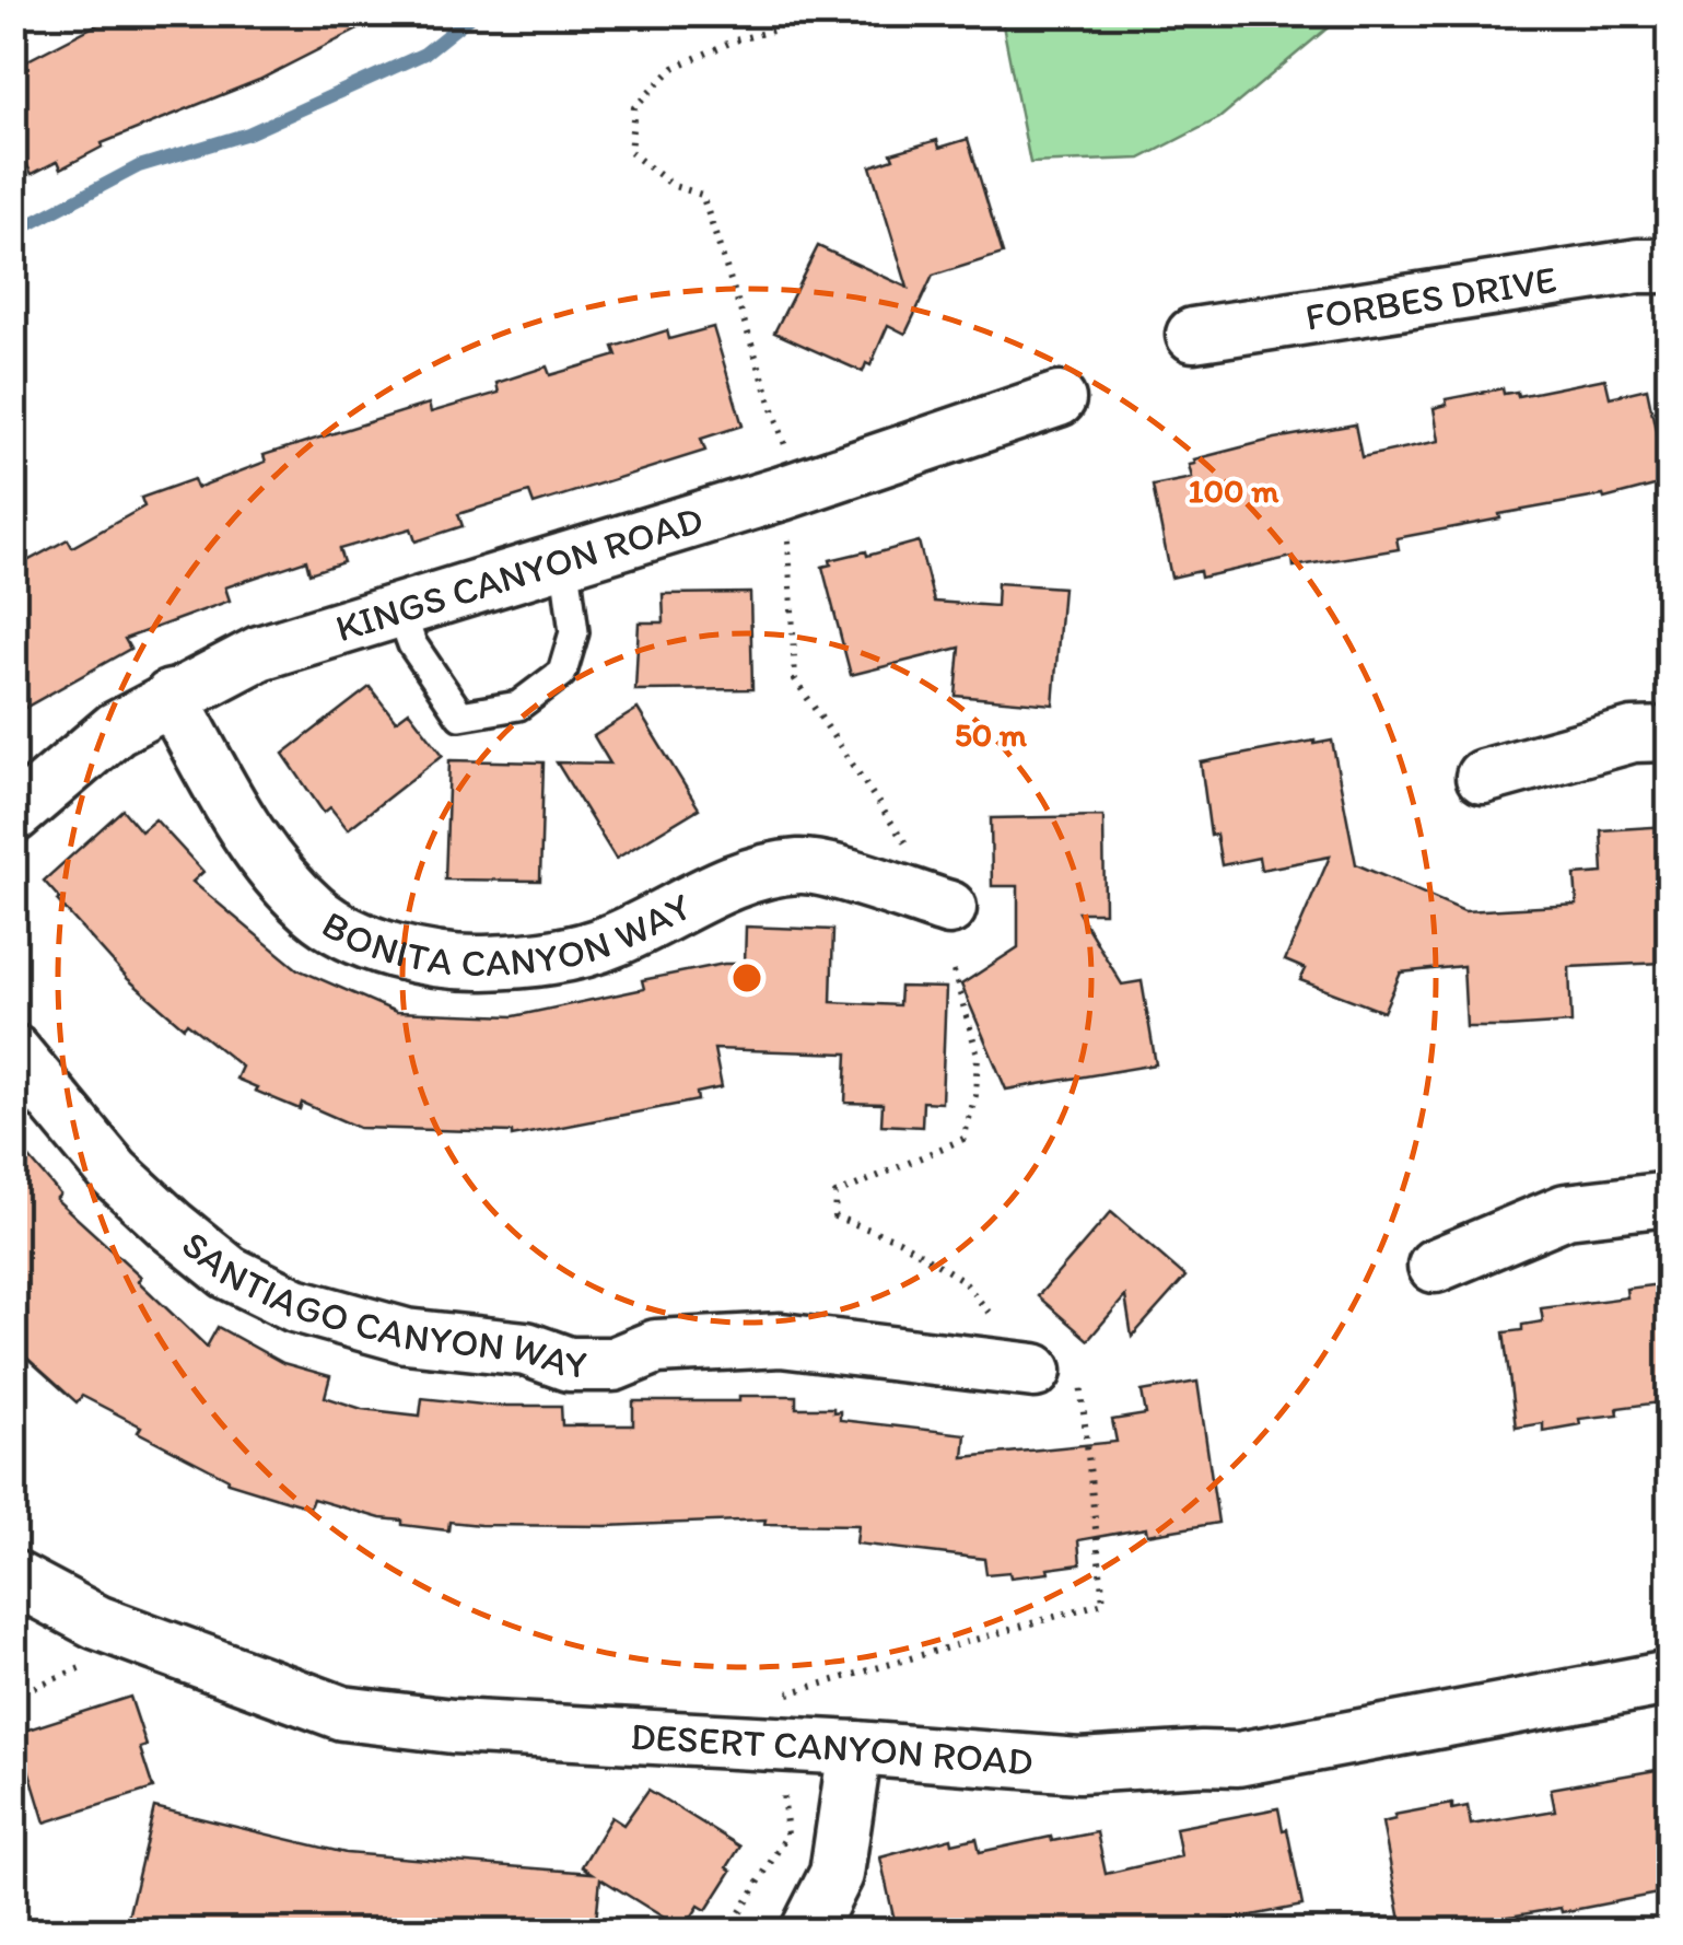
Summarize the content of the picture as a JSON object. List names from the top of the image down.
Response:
{
  "streets": {
    "street": [
      "FORBES DRIVE",
      "KINGS CANYON ROAD",
      "BONITA CANYON WAY",
      "SANTIAGO CANYON WAY",
      "DESERT CANYON ROAD"
    ]
  },
  "crossings": [
    ["KINGS CANYON ROAD", "BONITA CANYON WAY"]
  ],
  "rings": ["100 m", "50 m"]
}
